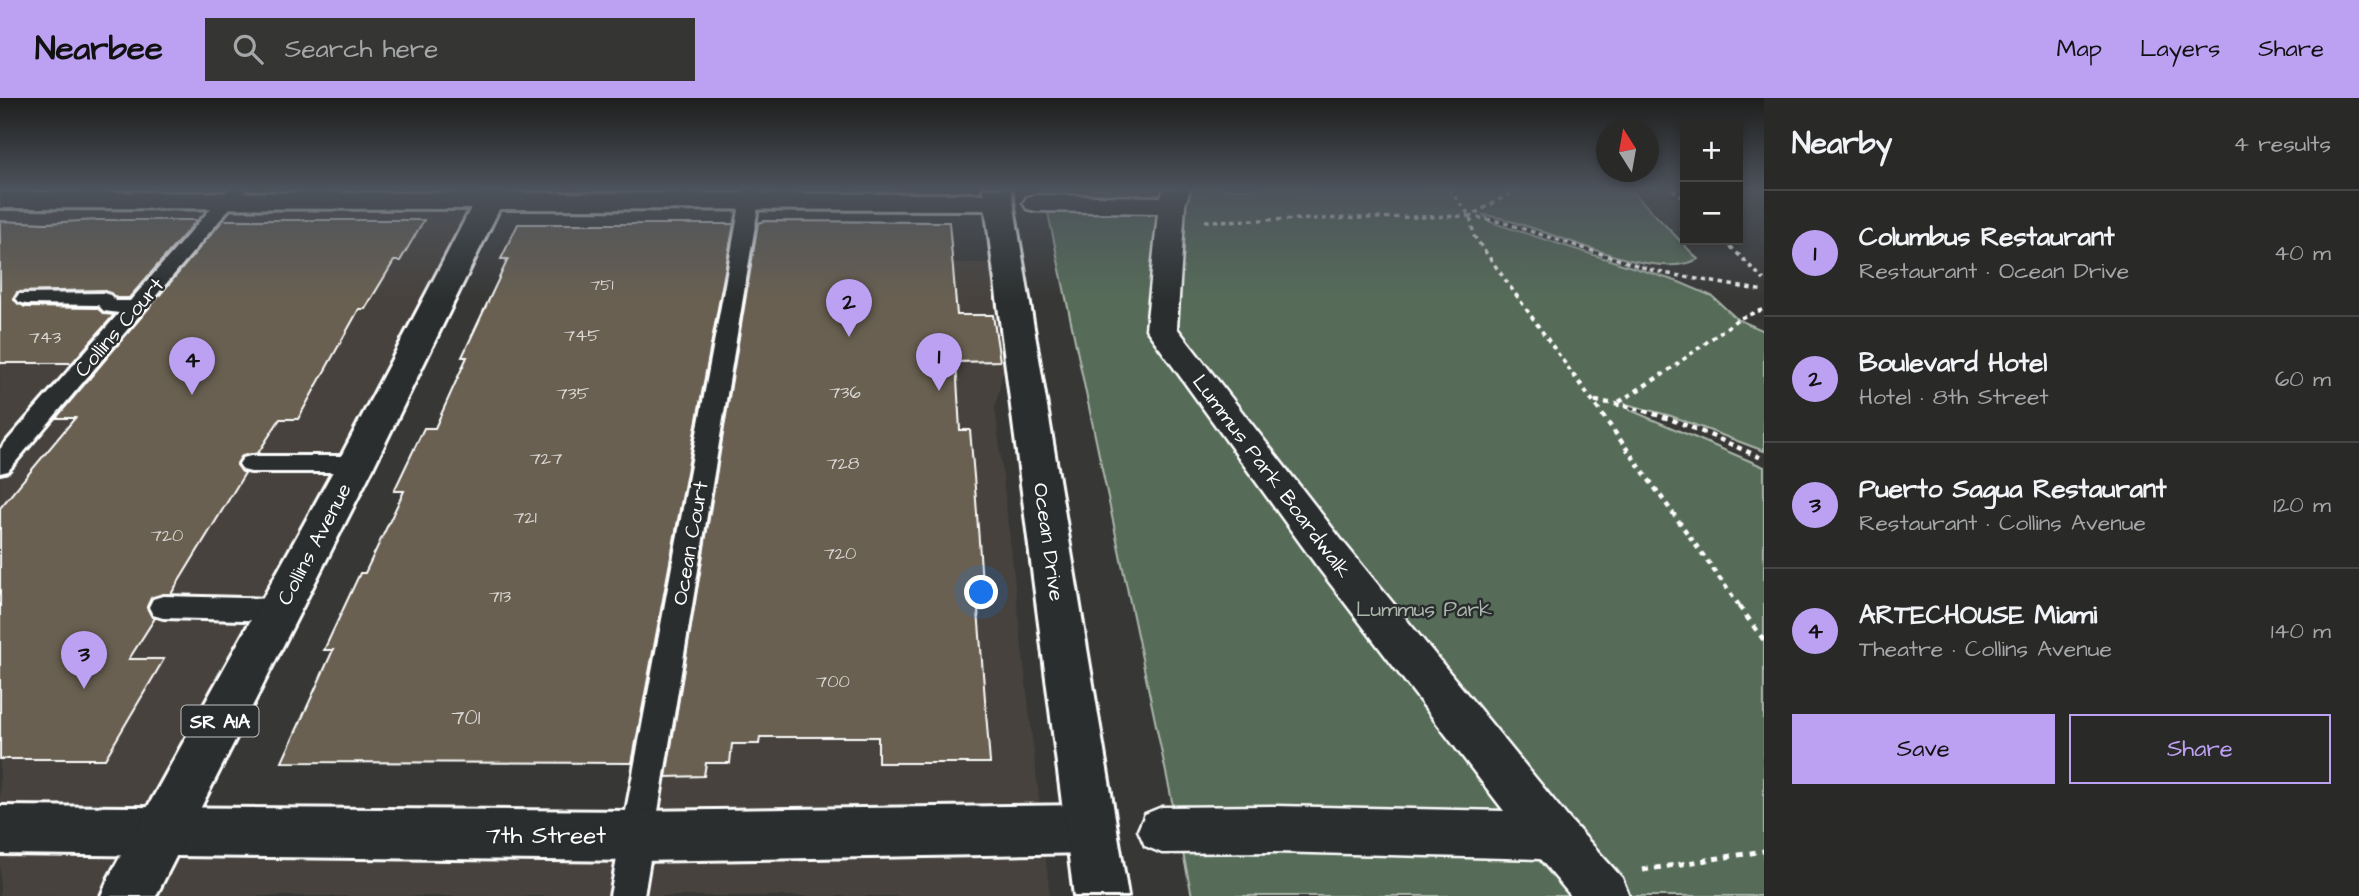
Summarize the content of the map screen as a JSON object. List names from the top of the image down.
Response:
{
  "streets": {
    "street": [
      "Lummus Park Boardwalk",
      "Ocean Drive",
      "Collins Avenue",
      "SR A1A",
      "7th Street"
    ],
    "lane": ["Collins Court", "Ocean Court"]
  },
  "crossings": [
    ["Ocean Drive", "7th Street"],
    ["Ocean Court", "7th Street"],
    ["Collins Avenue", "7th Street"]
  ],
  "parks": ["Lummus Park"],
  "house_numbers": [
    "751",
    "745",
    "743",
    "736",
    "735",
    "727",
    "728",
    "721",
    "720",
    "720",
    "713",
    "700",
    "701"
  ],
  "north": "top",
  "page": {
    "header": "Nearbee",
    "search": "Search here",
    "nav": ["Map", "Layers", "Share"],
    "heading": ["Nearby", "4 results"],
    "map_buttons": ["+", "−"],
    "list": [
      {
        "mark": "1",
        "name": "Columbus Restaurant",
        "note": "Restaurant · Ocean Drive",
        "value": "40 m"
      },
      {
        "mark": "2",
        "name": "Boulevard Hotel",
        "note": "Hotel · 8th Street",
        "value": "60 m"
      },
      {
        "mark": "3",
        "name": "Puerto Sagua Restaurant",
        "note": "Restaurant · Collins Avenue",
        "value": "120 m"
      },
      {
        "mark": "4",
        "name": "ARTECHOUSE Miami",
        "note": "Theatre · Collins Avenue",
        "value": "140 m"
      }
    ],
    "pins": [
      "2",
      "1",
      "4",
      "3"
    ],
    "buttons": ["Save", "Share"]
  }
}
